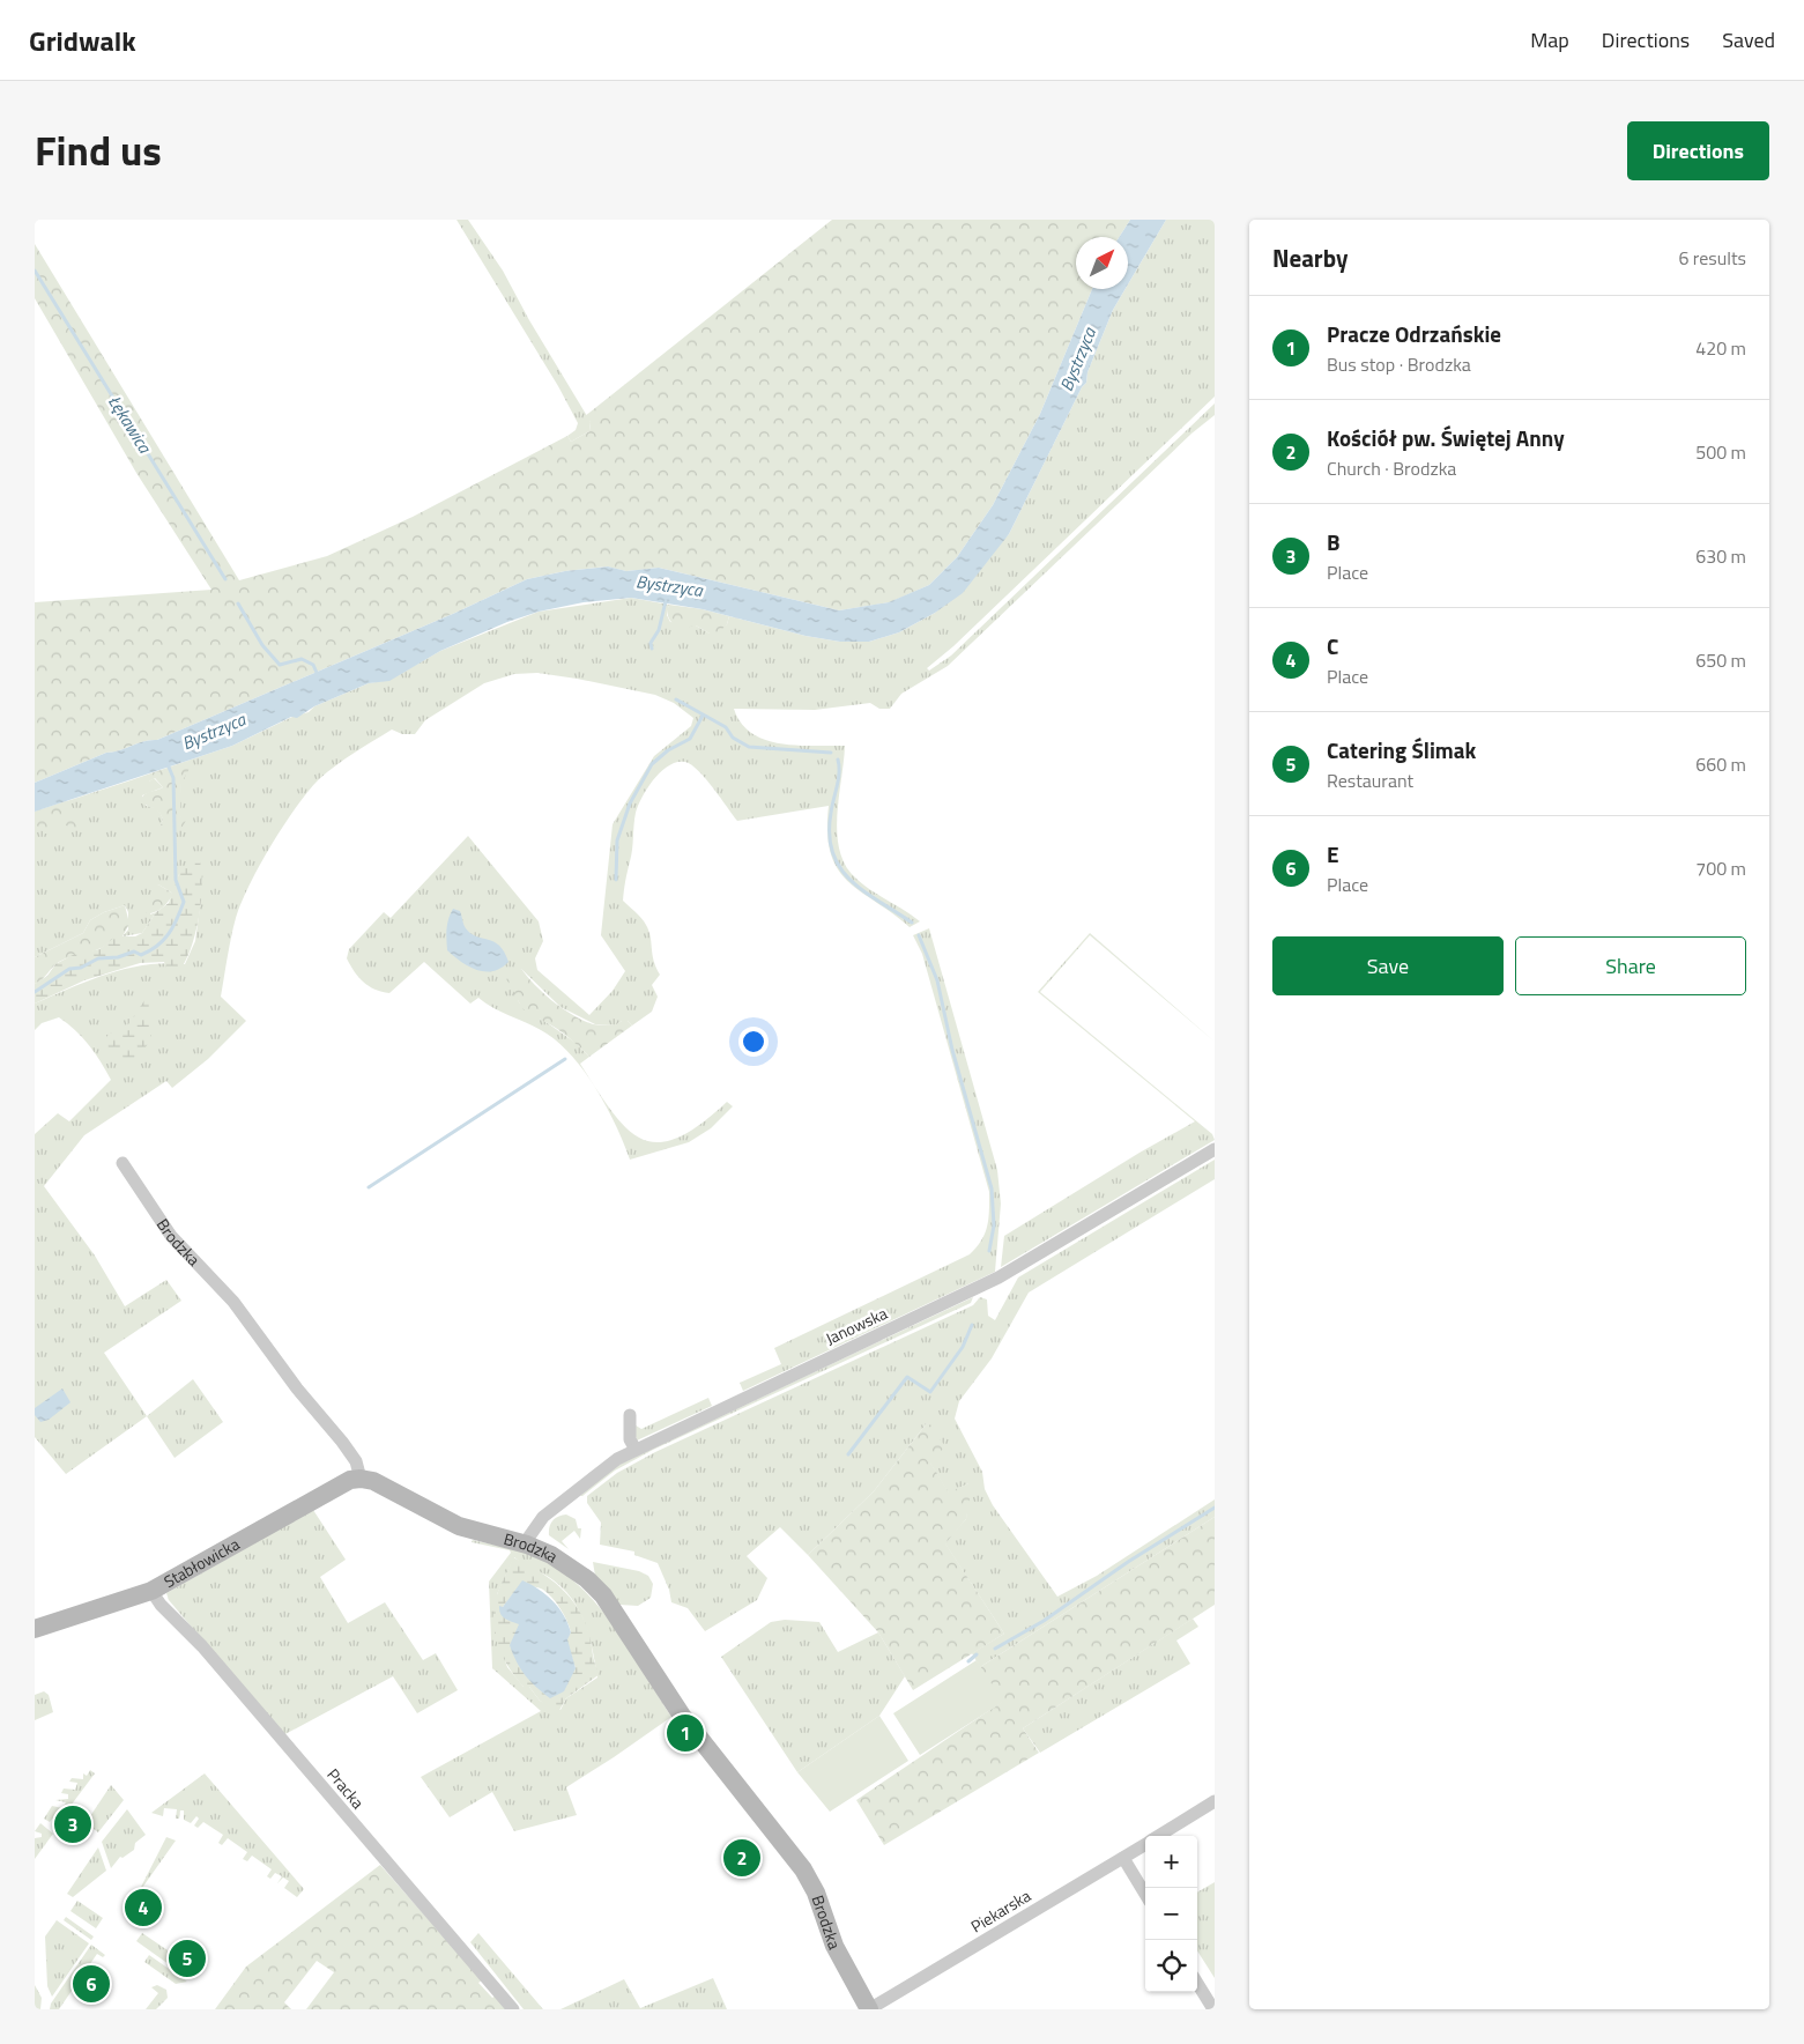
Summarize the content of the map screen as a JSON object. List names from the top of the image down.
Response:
{
  "streets": {
    "street": [
      "Brodzka",
      "Janowska",
      "Stabłowicka",
      "Pracka",
      "Piekarska"
    ]
  },
  "crossings": [
    ["Brodzka", "Janowska"],
    ["Brodzka", "Stabłowicka"],
    ["Brodzka", "Piekarska"],
    ["Stabłowicka", "Pracka"]
  ],
  "water": ["Bystrzyca", "Łękawica"],
  "north": "top right",
  "page": {
    "header": "Gridwalk",
    "nav": ["Map", "Directions", "Saved"],
    "title": "Find us",
    "buttons": [
      "Directions",
      ["Save", "Share"]
    ],
    "heading": ["Nearby", "6 results"],
    "list": [
      {
        "mark": "1",
        "name": "Pracze Odrzańskie",
        "note": "Bus stop · Brodzka",
        "value": "420 m"
      },
      {
        "mark": "2",
        "name": "Kościół pw. Świętej Anny",
        "note": "Church · Brodzka",
        "value": "500 m"
      },
      {
        "mark": "3",
        "name": "B",
        "note": "Place",
        "value": "630 m"
      },
      {
        "mark": "4",
        "name": "C",
        "note": "Place",
        "value": "650 m"
      },
      {
        "mark": "5",
        "name": "Catering Ślimak",
        "note": "Restaurant",
        "value": "660 m"
      },
      {
        "mark": "6",
        "name": "E",
        "note": "Place",
        "value": "700 m"
      }
    ],
    "pins": [
      "1",
      "3",
      "2",
      "4",
      "5",
      "6"
    ],
    "map_buttons": ["+", "−"]
  }
}
